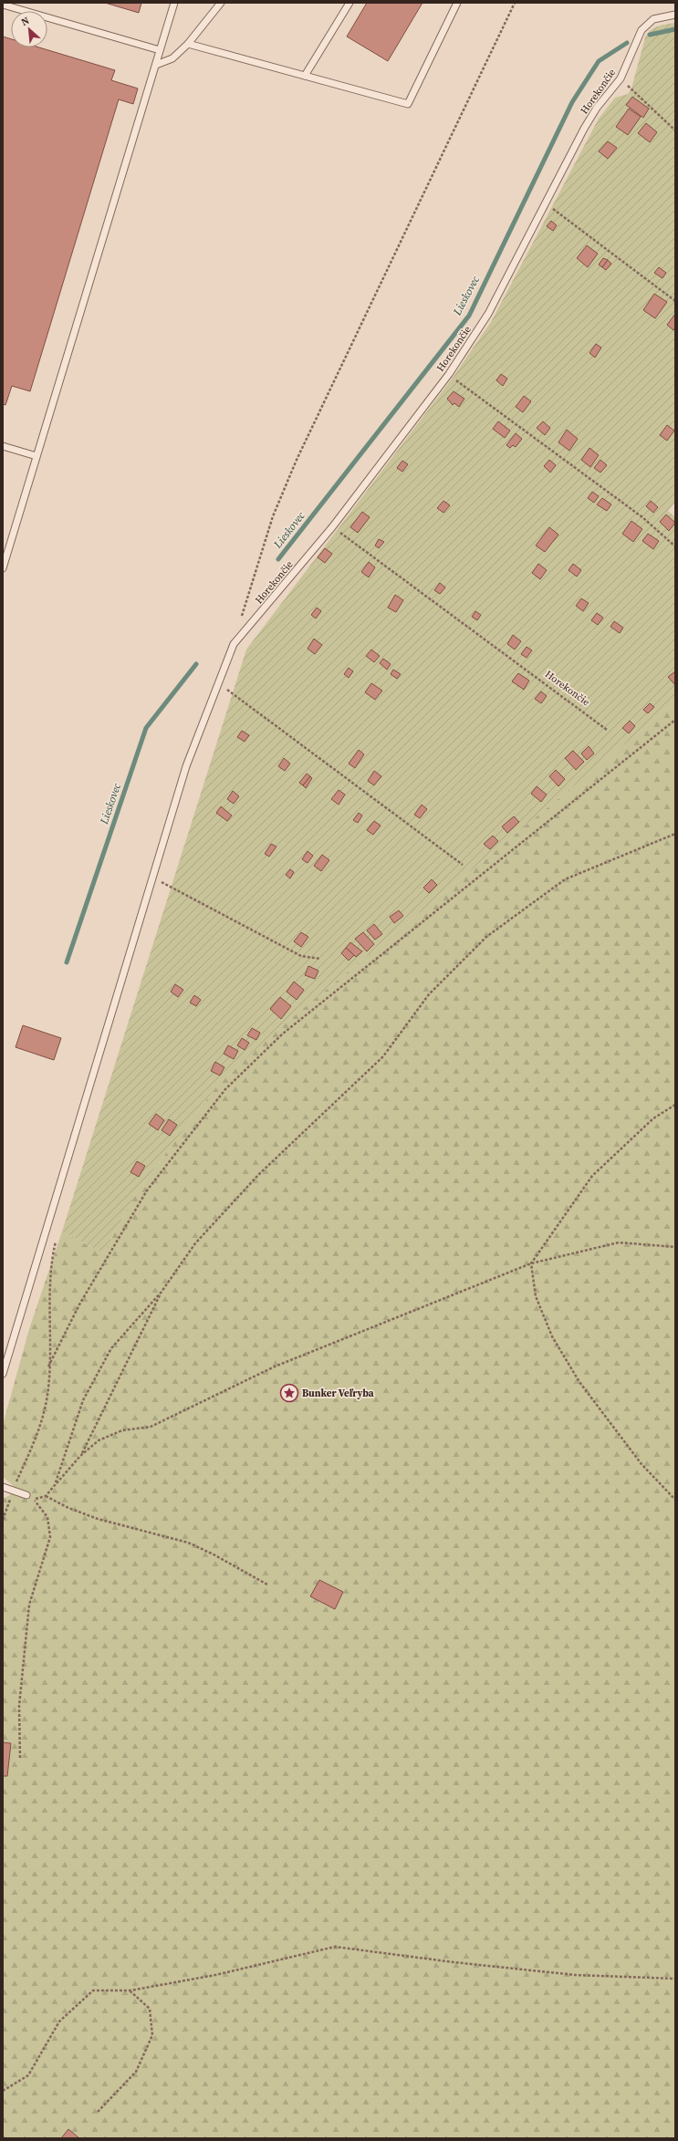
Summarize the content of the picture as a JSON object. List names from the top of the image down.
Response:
{
  "streets": {
    "lane": ["Horekončie"]
  },
  "water": ["Lieskovec"],
  "places": {
    "place": ["Bunker Veľryba"]
  },
  "north": "top left"
}
